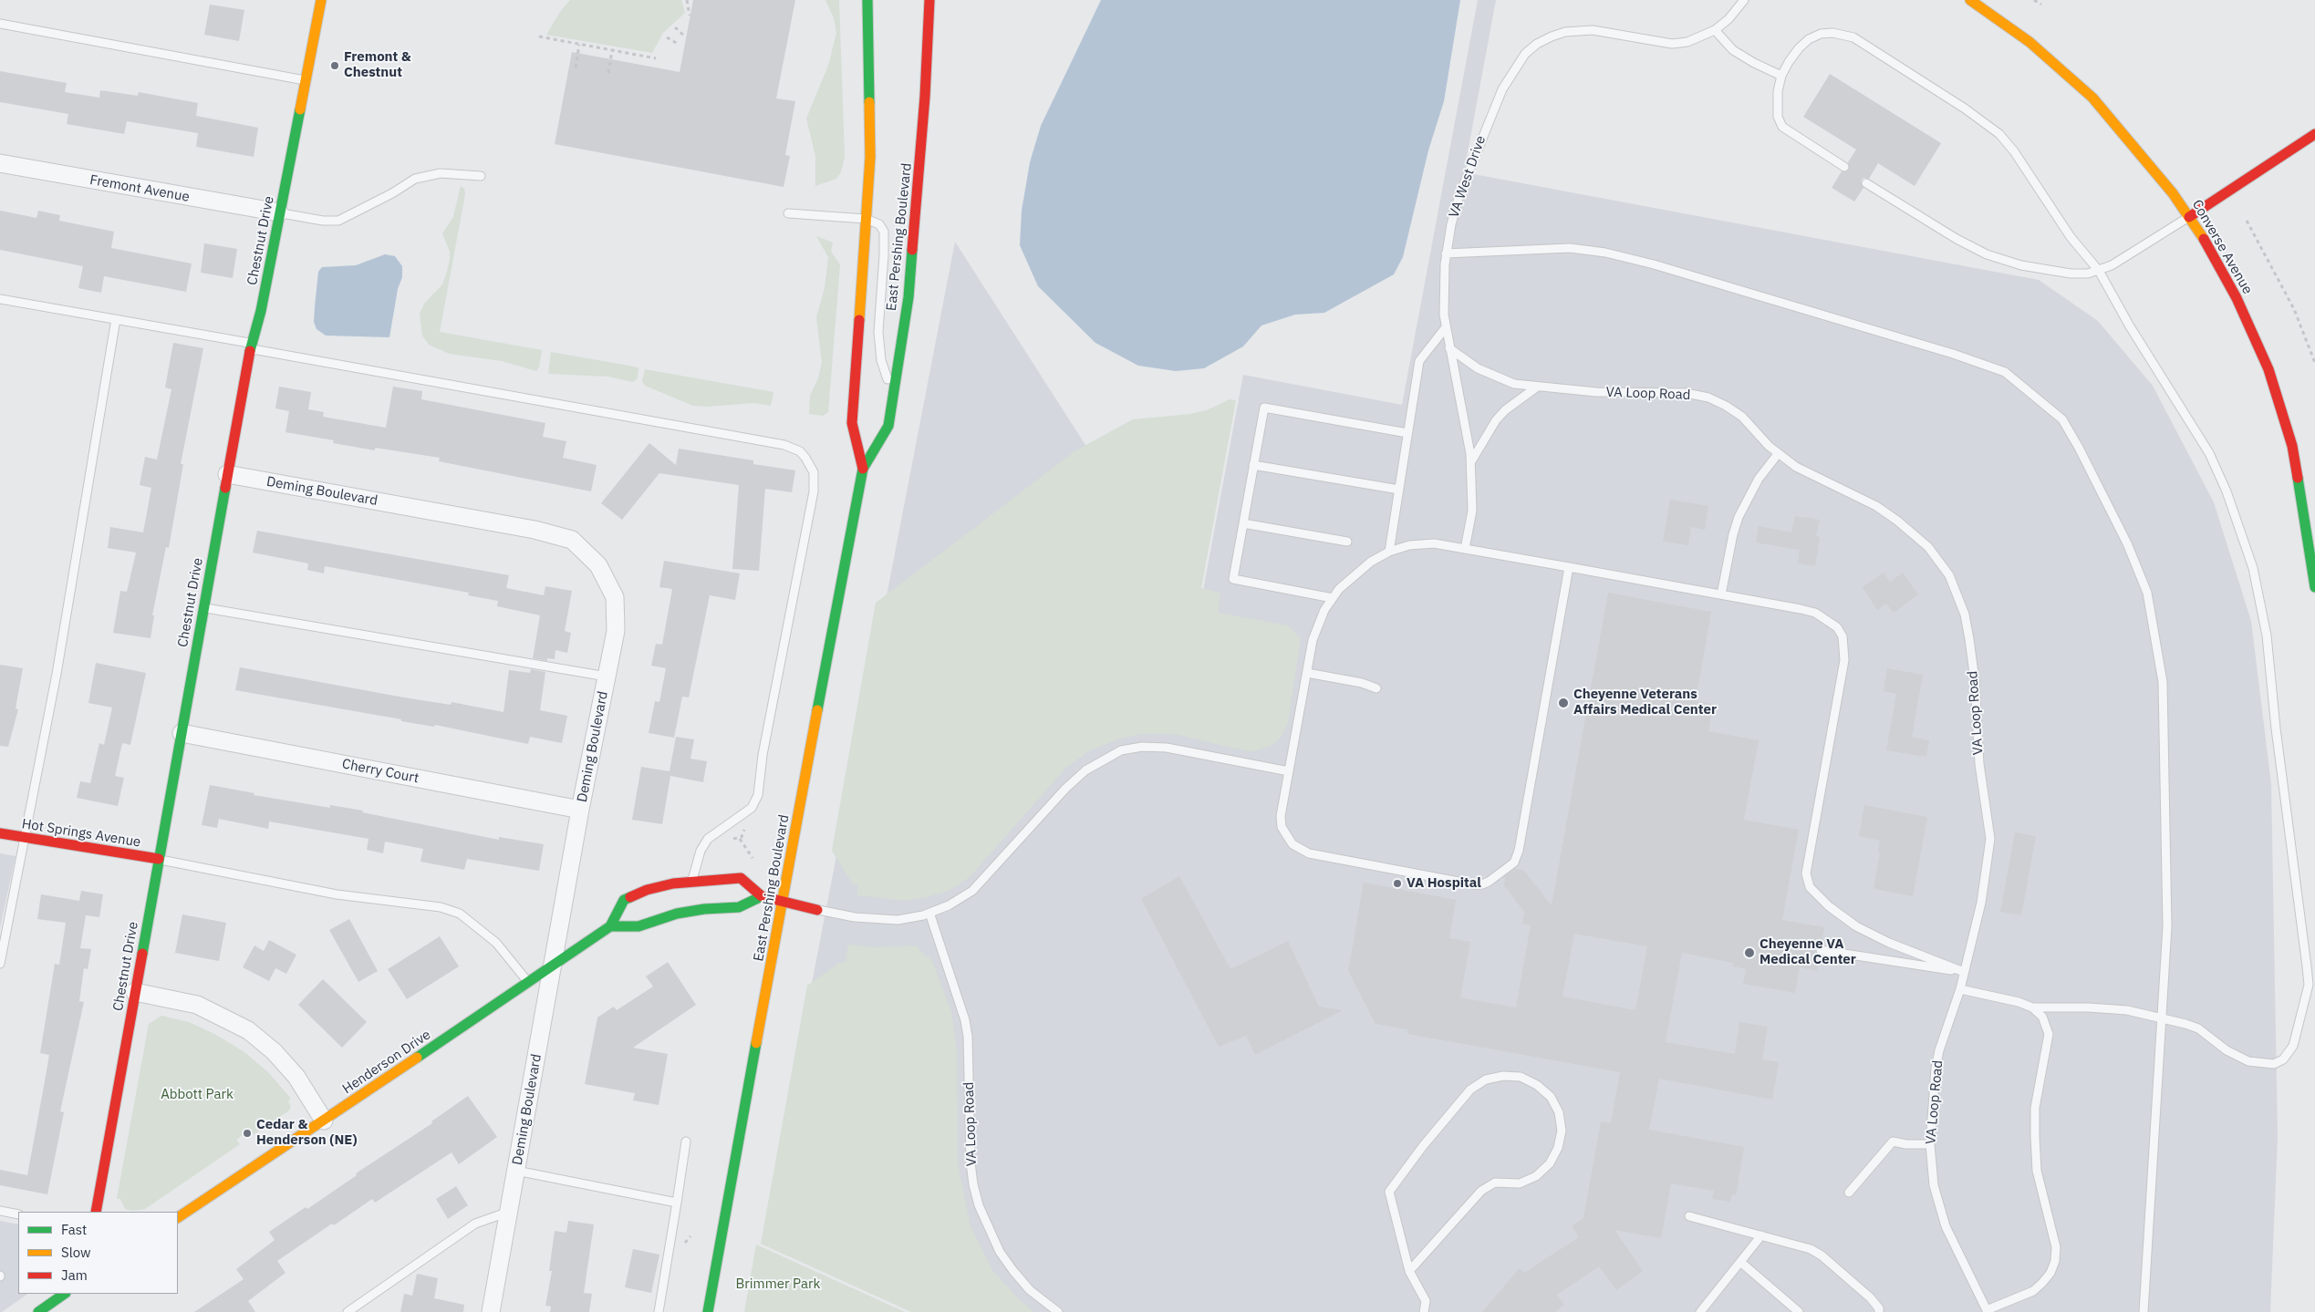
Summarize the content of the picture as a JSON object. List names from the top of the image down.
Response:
{
  "streets": {
    "street": [
      "Fremont Avenue",
      "East Pershing Boulevard",
      "Chestnut Drive",
      "Converse Avenue",
      "Deming Boulevard",
      "Cherry Court",
      "Hot Springs Avenue",
      "Henderson Drive"
    ],
    "lane": ["VA West Drive", "VA Loop Road"]
  },
  "crossings": [
    ["VA West Drive", "VA Loop Road"],
    ["Fremont Avenue", "Chestnut Drive"],
    ["East Pershing Boulevard", "Henderson Drive"],
    ["Chestnut Drive", "Deming Boulevard"],
    ["Chestnut Drive", "Cherry Court"],
    ["Chestnut Drive", "Hot Springs Avenue"],
    ["Deming Boulevard", "Cherry Court"],
    ["Deming Boulevard", "Henderson Drive"]
  ],
  "parks": ["Abbott Park", "Brimmer Park"],
  "places": [
    "Fremont & Chestnut",
    "Cheyenne Veterans Affairs Medical Center",
    "VA Hospital",
    "Cheyenne VA Medical Center",
    "Cedar & Henderson (NE)"
  ],
  "legend": ["Fast", "Slow", "Jam"]
}
